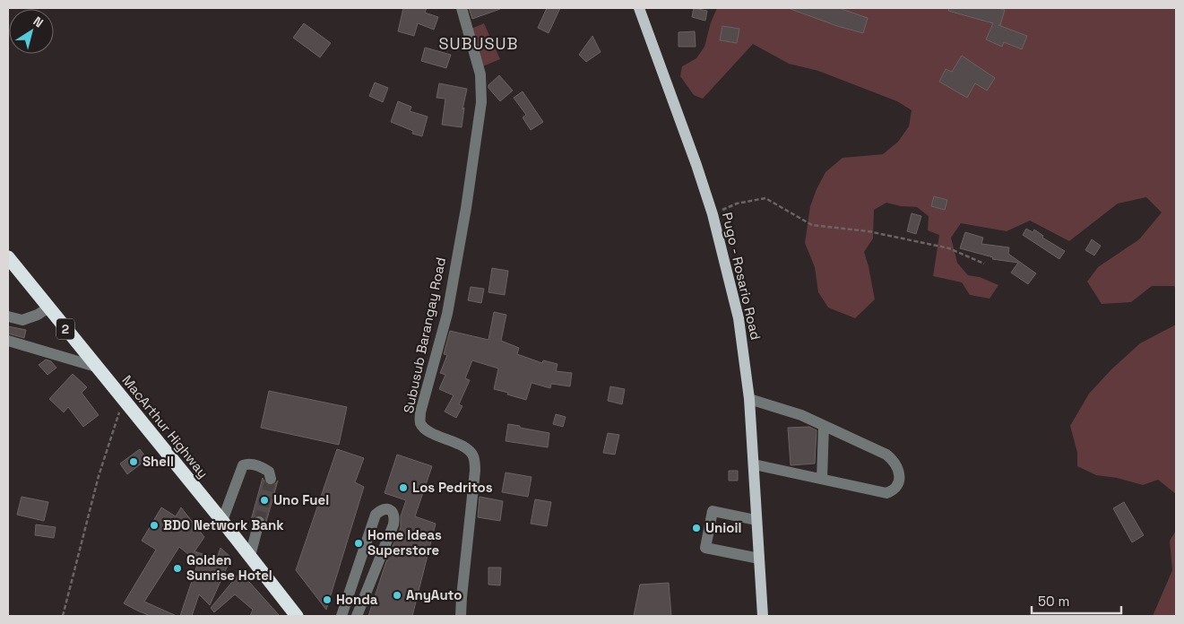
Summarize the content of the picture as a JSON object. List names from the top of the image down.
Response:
{
  "streets": {
    "highway": ["2", "MacArthur Highway"],
    "main road": ["Pugo - Rosario Road"],
    "street": ["Subusub Barangay Road"]
  },
  "districts": ["SUBUSUB"],
  "places": [
    "Shell",
    "Los Pedritos",
    "Uno Fuel",
    "BDO Network Bank",
    "Unioil",
    "Home Ideas Superstore",
    "Golden Sunrise Hotel",
    "AnyAuto",
    "Honda"
  ],
  "scale_bar": "50 m",
  "north": "top right"
}
